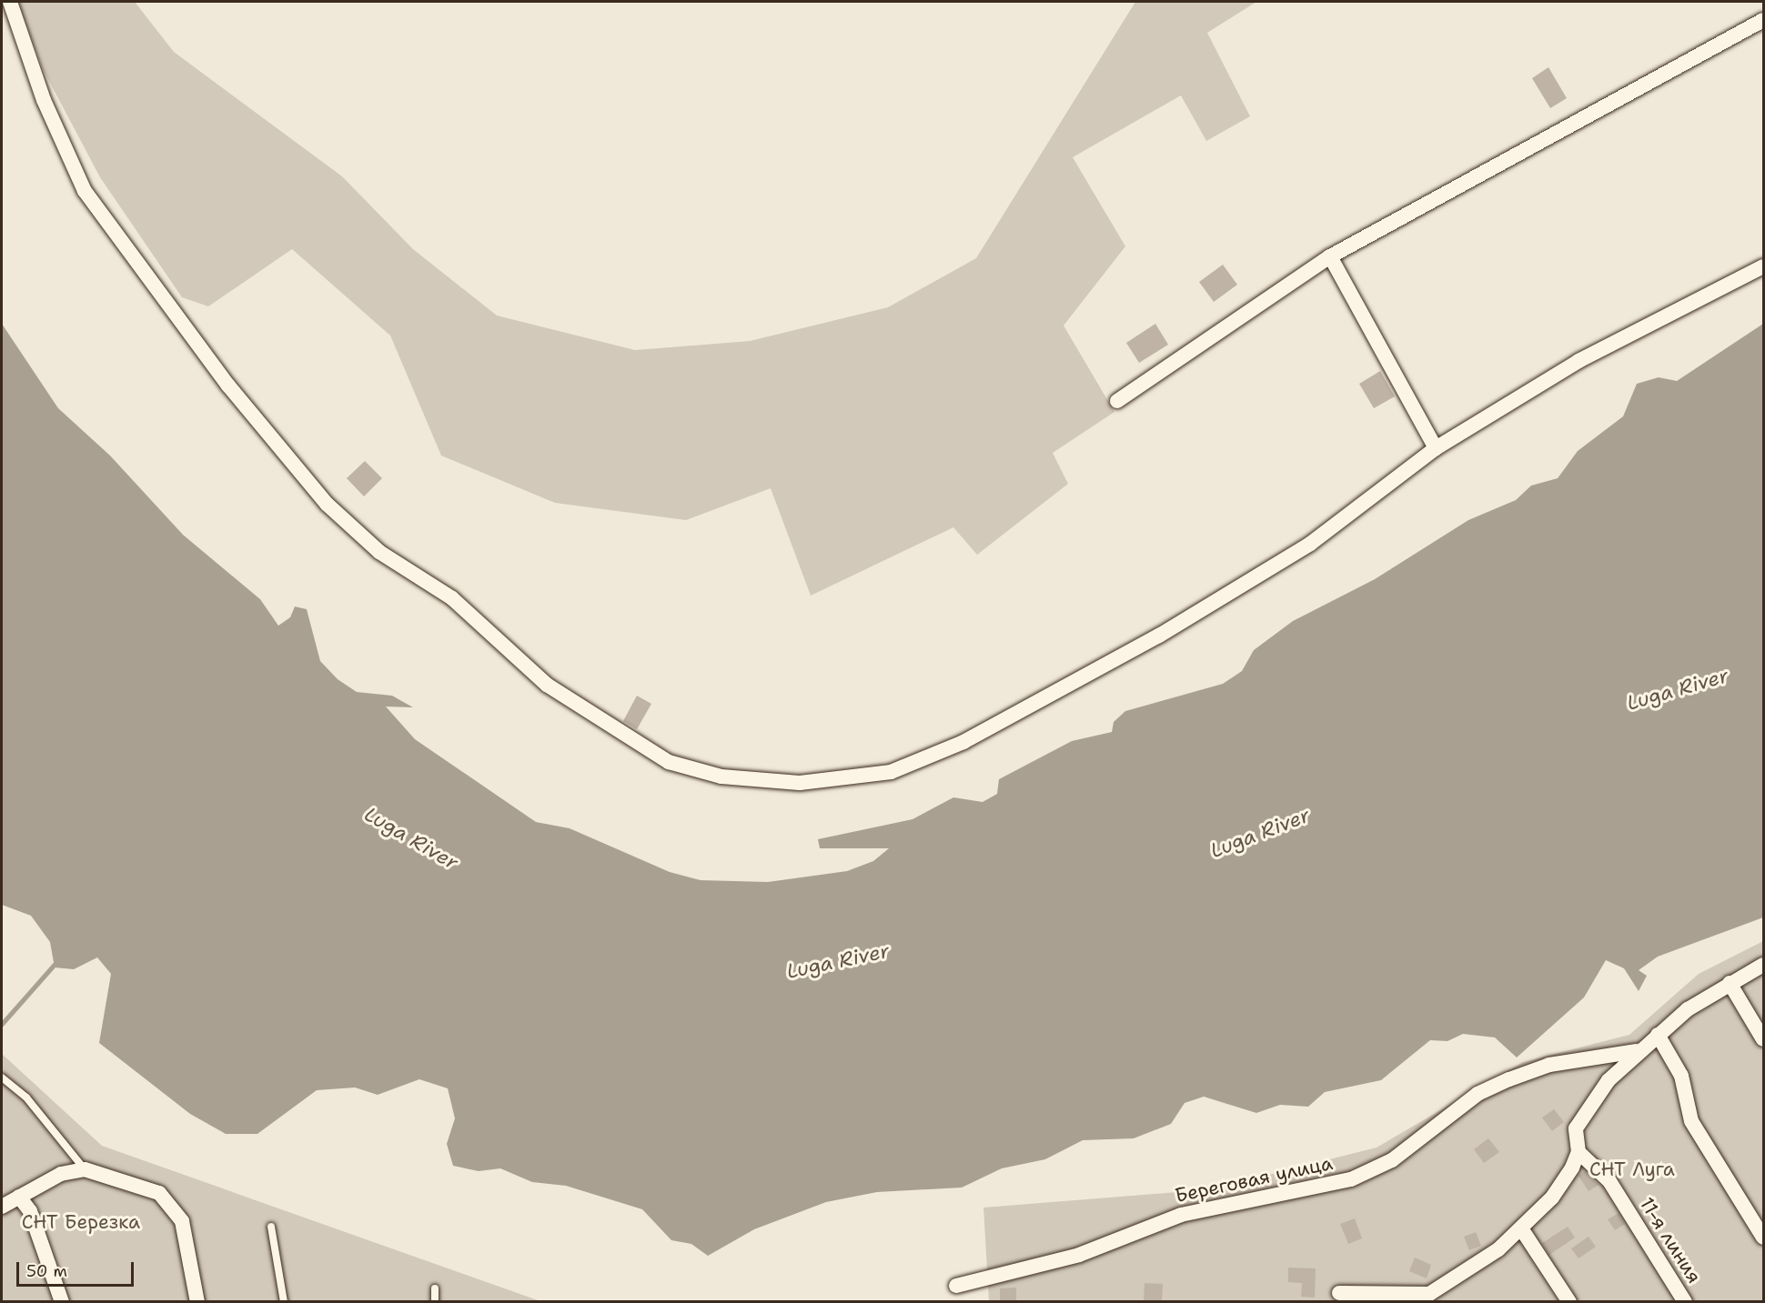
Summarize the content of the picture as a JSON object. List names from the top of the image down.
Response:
{
  "streets": {
    "street": ["Береговая улица", "11-я линия"]
  },
  "water": ["Luga River"],
  "parks": ["СНТ Луга", "СНТ Березка"],
  "scale_bar": "50 m"
}
